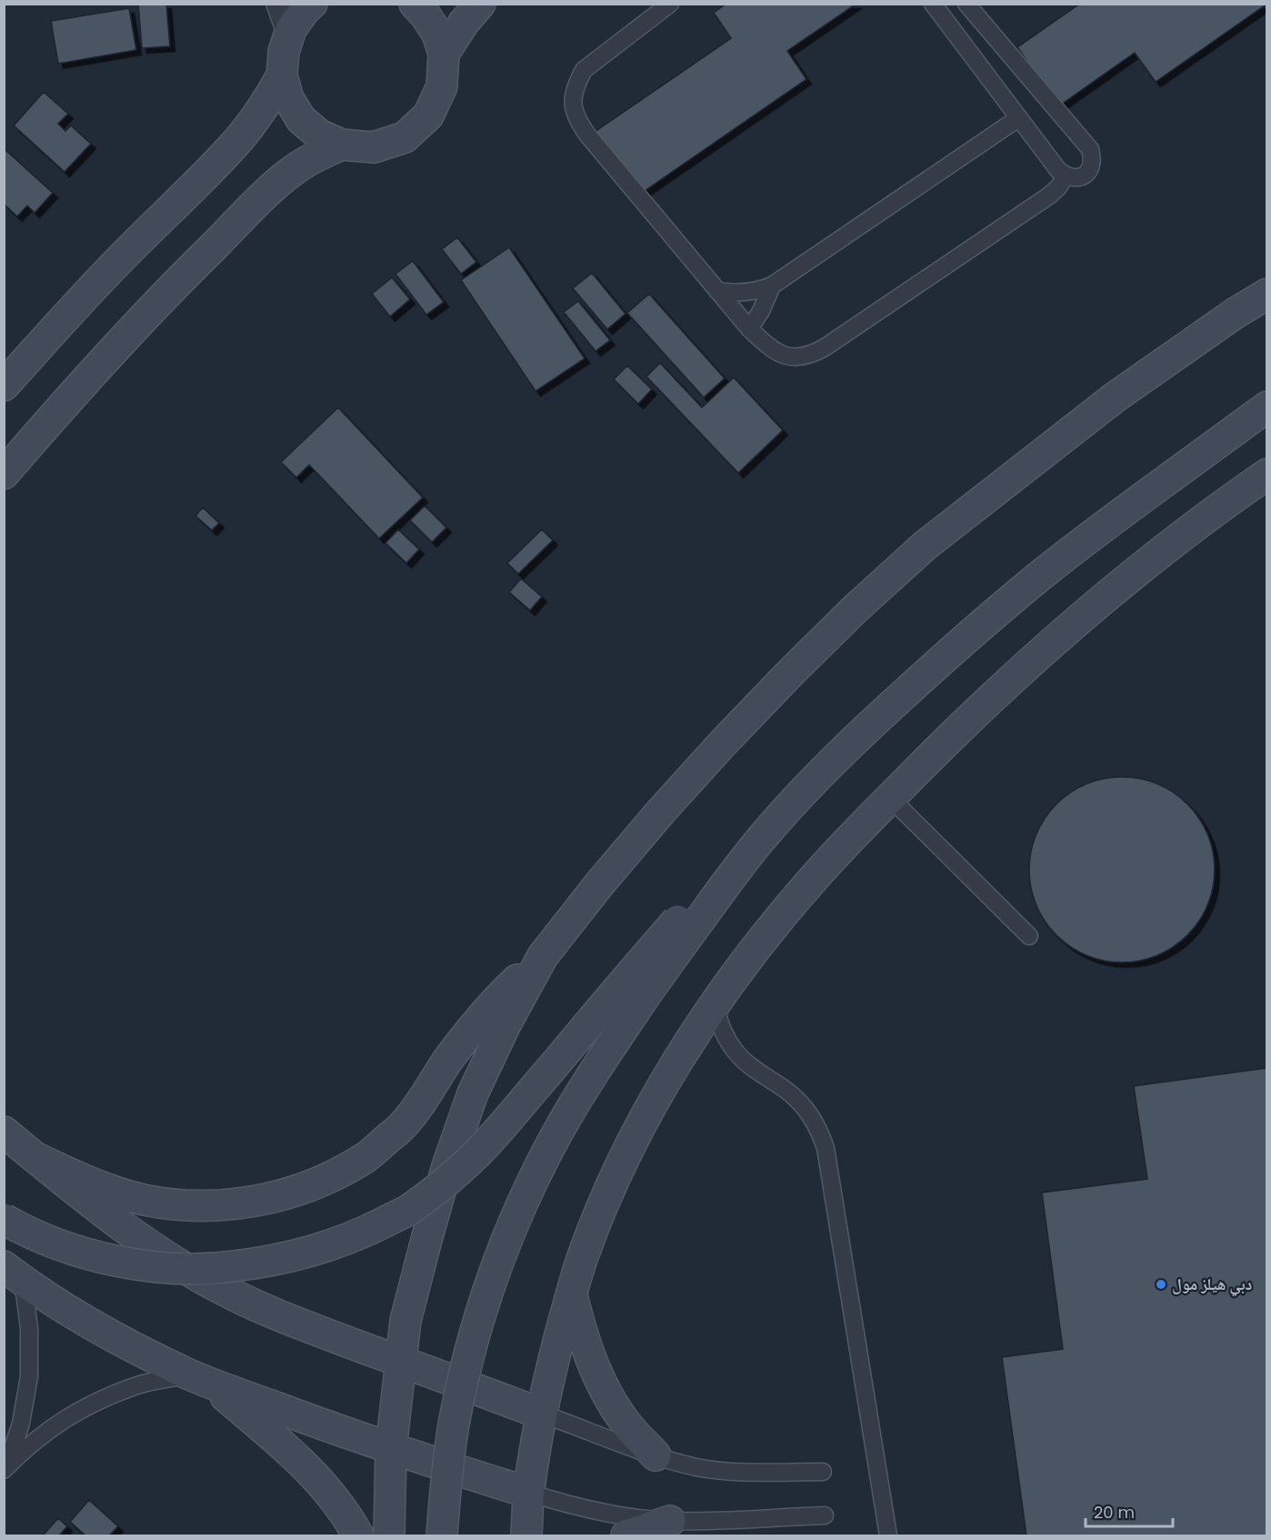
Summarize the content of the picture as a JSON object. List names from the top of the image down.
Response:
{
  "places": ["دبي هيلز مول"],
  "scale_bar": "20 m"
}
